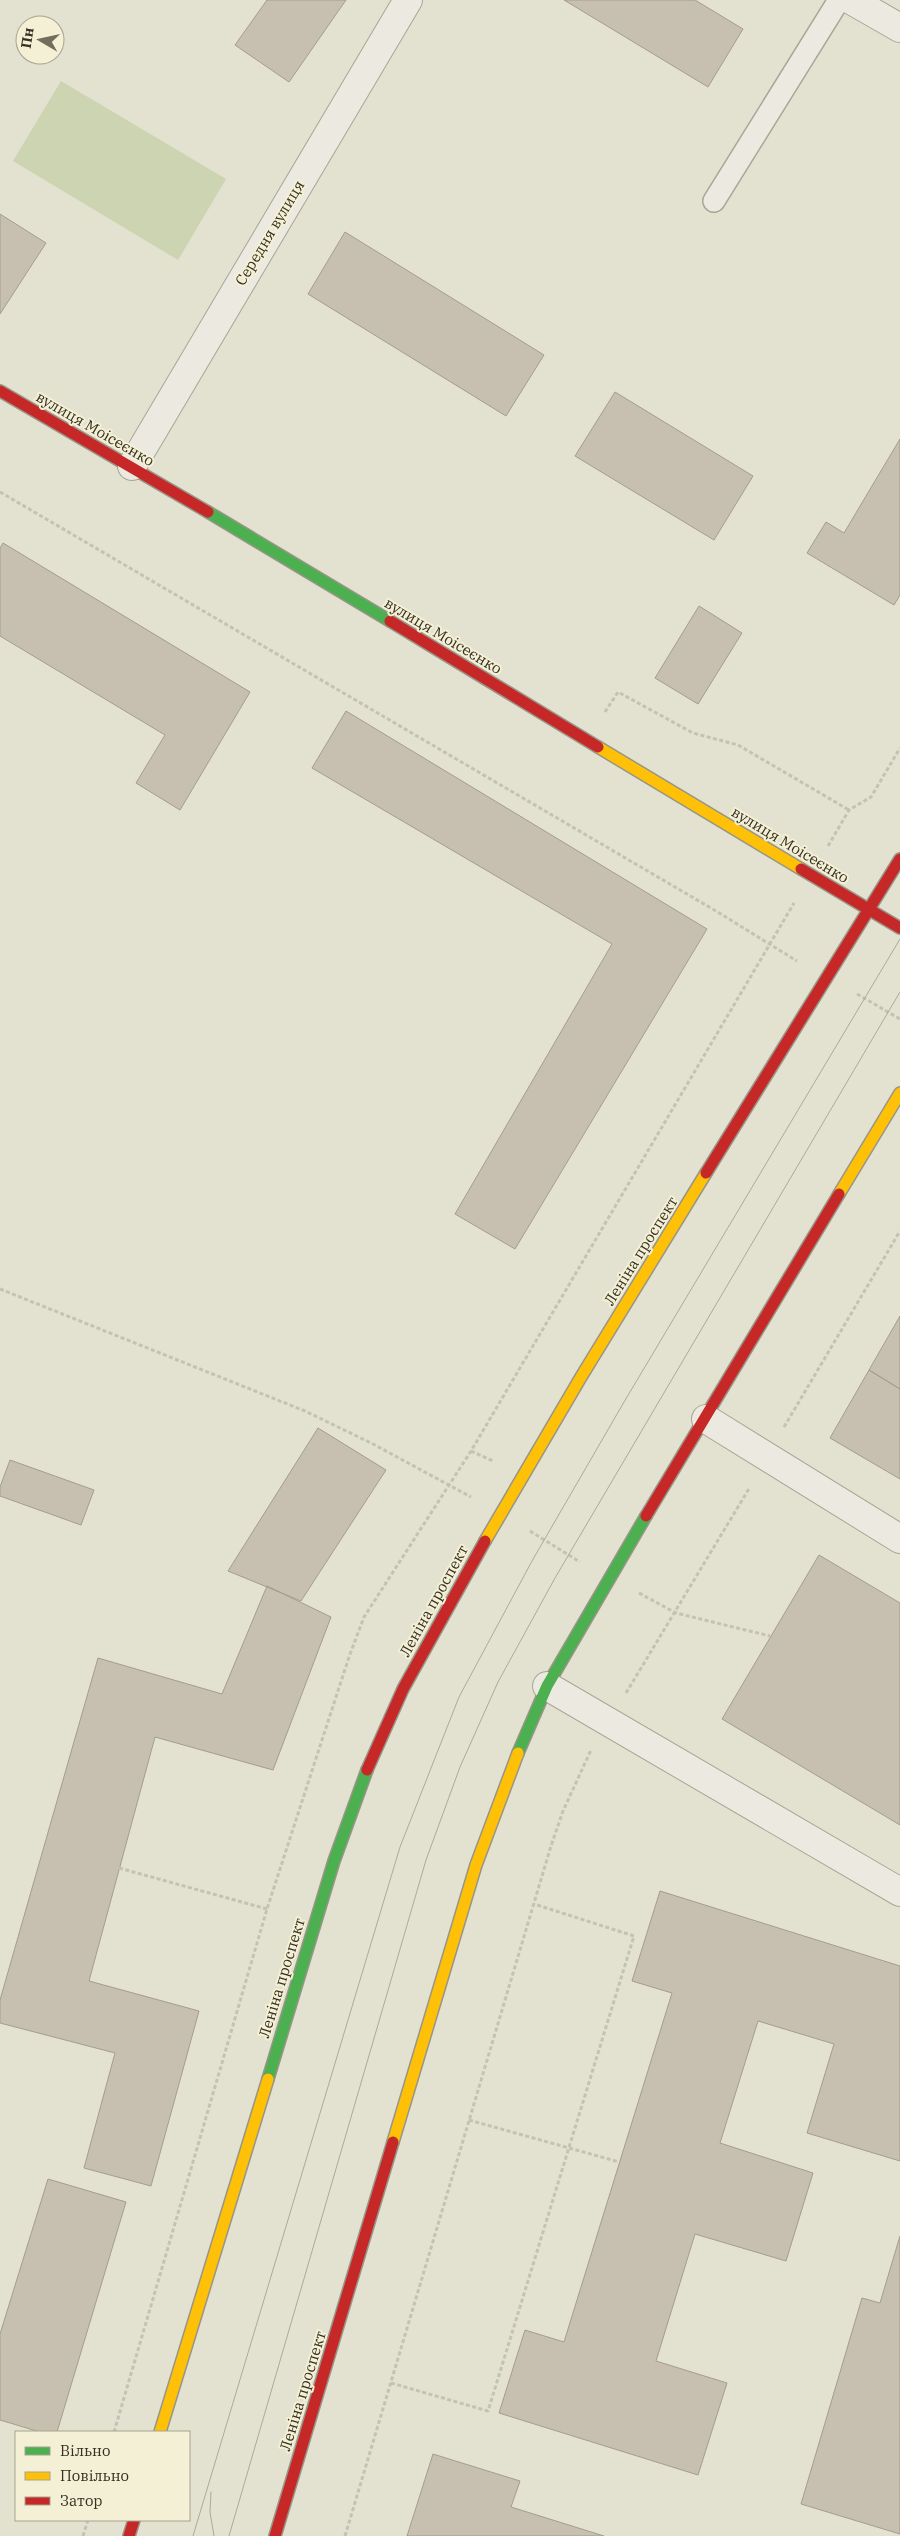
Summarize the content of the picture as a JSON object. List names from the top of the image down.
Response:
{
  "streets": {
    "main road": ["вулиця Моісеєнко", "Леніна проспект"],
    "street": ["Середня вулиця"]
  },
  "crossings": [
    ["Середня вулиця", "вулиця Моісеєнко"],
    ["вулиця Моісеєнко", "Леніна проспект"]
  ],
  "legend": ["Вільно", "Повільно", "Затор"],
  "north": "left"
}
